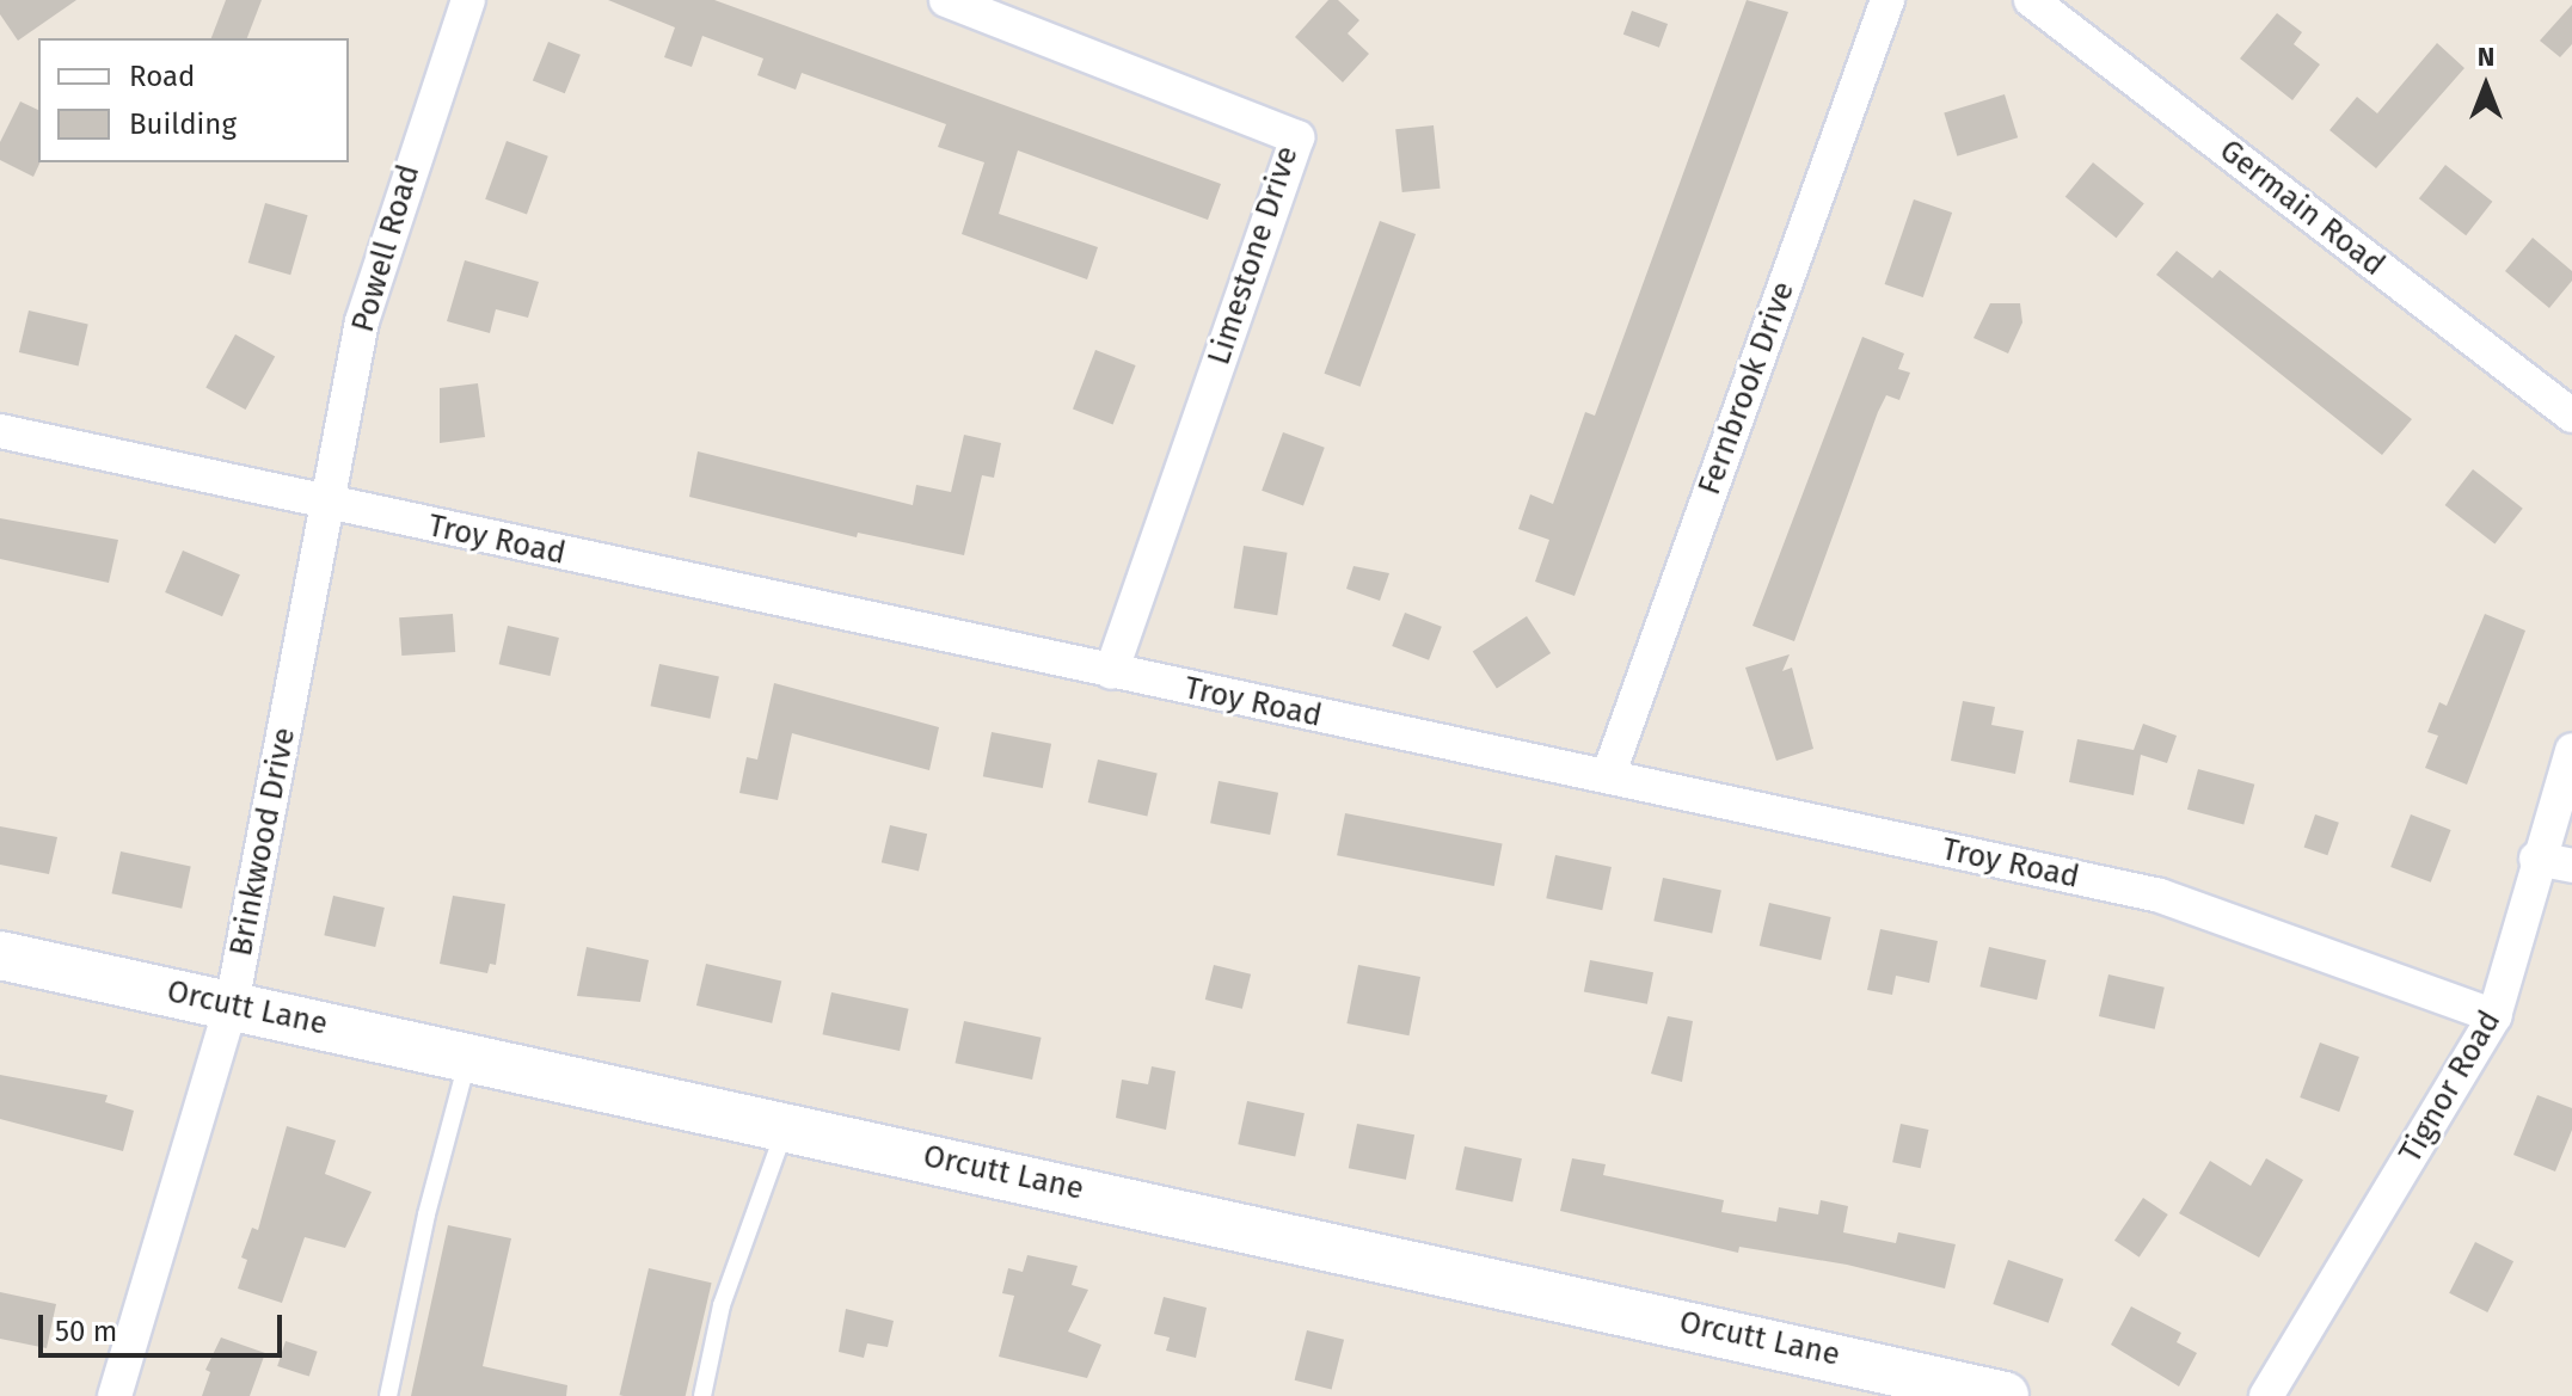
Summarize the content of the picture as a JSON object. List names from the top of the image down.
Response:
{
  "streets": {
    "street": [
      "Germain Road",
      "Powell Road",
      "Limestone Drive",
      "Fernbrook Drive",
      "Troy Road",
      "Brinkwood Drive",
      "Orcutt Lane",
      "Tignor Road"
    ]
  },
  "crossings": [
    ["Powell Road", "Troy Road"],
    ["Powell Road", "Brinkwood Drive"],
    ["Limestone Drive", "Troy Road"],
    ["Fernbrook Drive", "Troy Road"],
    ["Troy Road", "Brinkwood Drive"],
    ["Troy Road", "Tignor Road"],
    ["Brinkwood Drive", "Orcutt Lane"]
  ],
  "legend": ["Road", "Building"],
  "scale_bar": "50 m",
  "north": "top"
}
